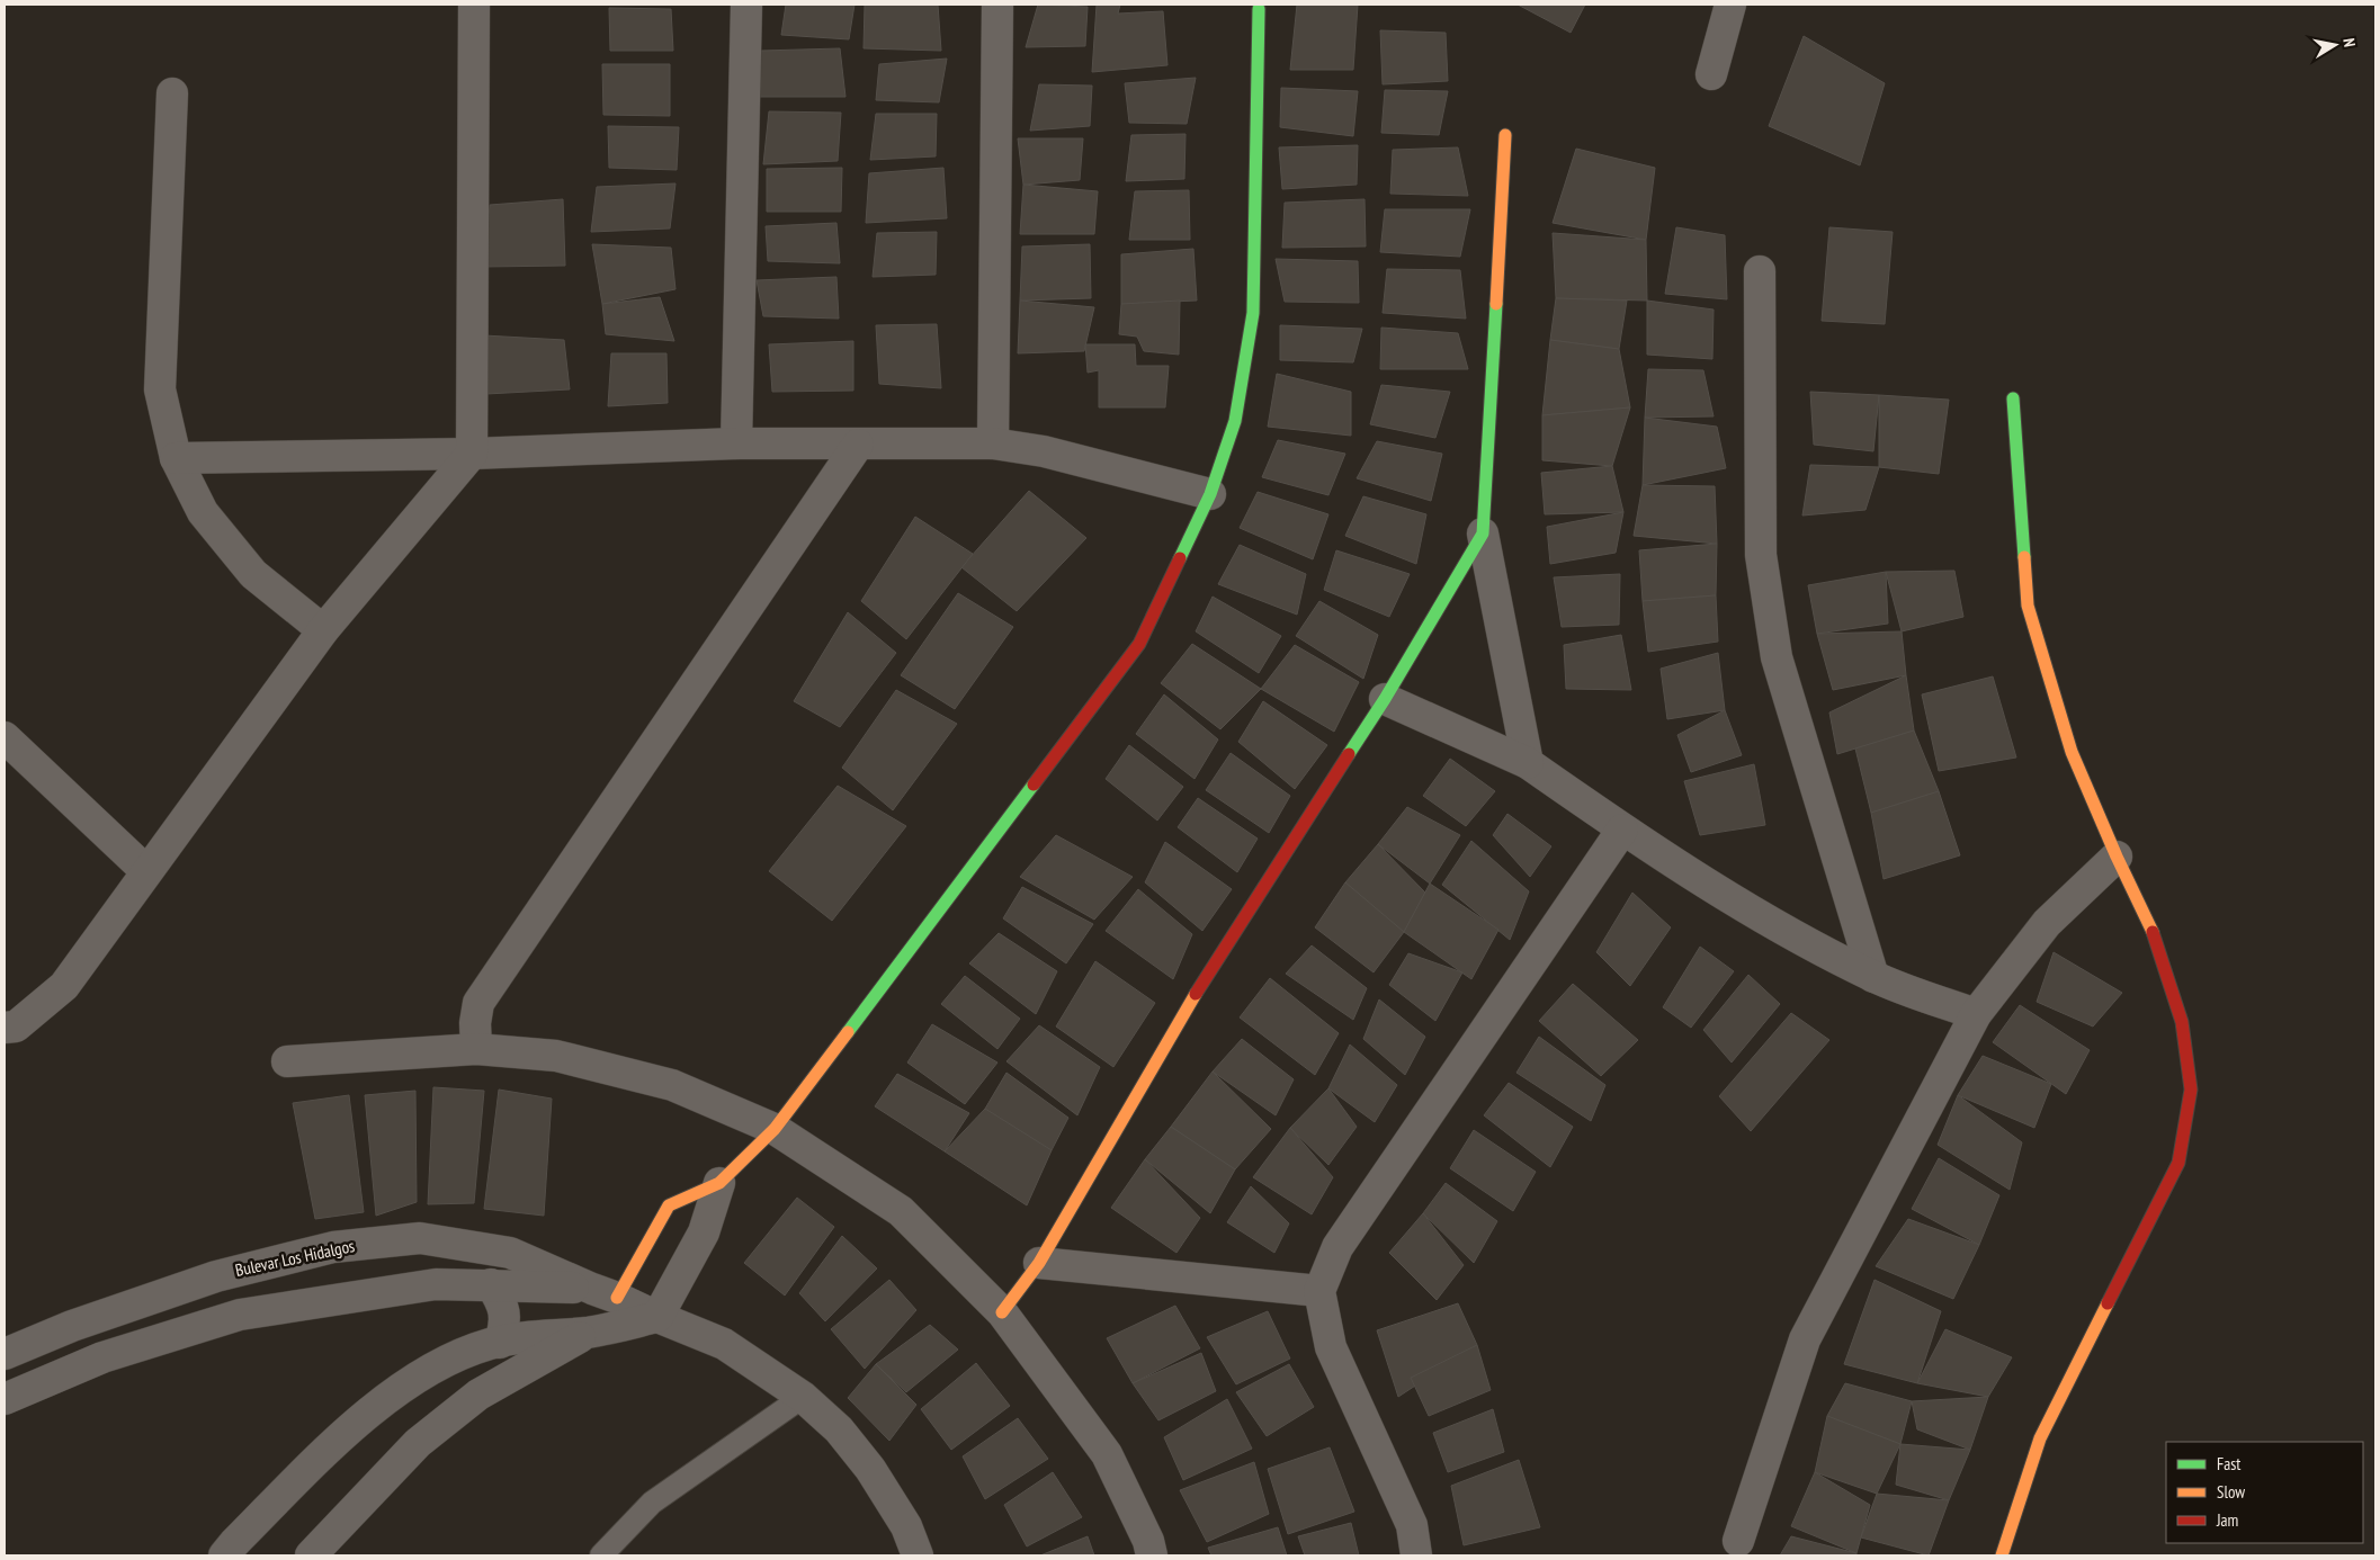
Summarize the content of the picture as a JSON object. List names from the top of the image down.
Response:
{
  "streets": {
    "street": ["Bulevar Los Hidalgos"]
  },
  "legend": ["Fast", "Slow", "Jam"],
  "north": "right"
}
